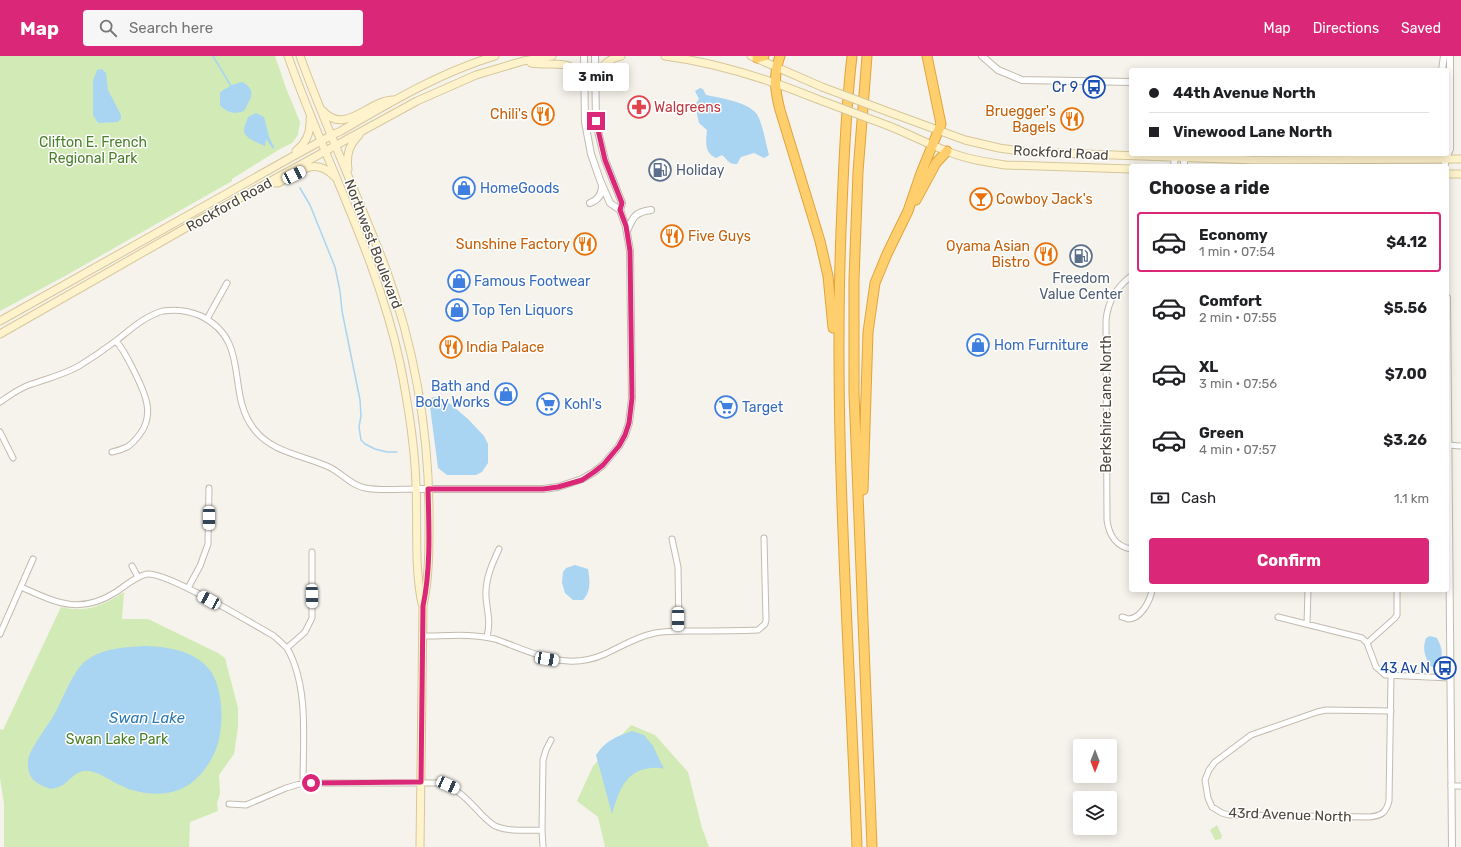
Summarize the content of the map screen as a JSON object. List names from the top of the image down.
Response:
{
  "streets": {
    "main road": ["Rockford Road", "Northwest Boulevard"],
    "street": ["Berkshire Lane North", "43rd Avenue North"]
  },
  "crossings": [
    ["Rockford Road", "Northwest Boulevard"]
  ],
  "water": ["Swan Lake"],
  "parks": ["Clifton E. French Regional Park", "Swan Lake Park"],
  "places": {
    "bus stop": ["Cr 9", "43 Av N"],
    "pharmacy": ["Walgreens"],
    "restaurant": [
      "Chili's",
      "Bruegger's Bagels",
      "Five Guys",
      "Sunshine Factory",
      "Oyama Asian Bistro",
      "India Palace"
    ],
    "fuel station": ["Holiday", "Freedom Value Center"],
    "shop": [
      "HomeGoods",
      "Famous Footwear",
      "Top Ten Liquors",
      "Hom Furniture",
      "Bath and Body Works"
    ],
    "bar": ["Cowboy Jack's"],
    "supermarket": ["Kohl's", "Target"]
  },
  "north": "bottom",
  "page": {
    "header": "Map",
    "search": "Search here",
    "nav": ["Map", "Directions", "Saved"],
    "bubble": "3 min",
    "banner": ["44th Avenue North", "Vinewood Lane North"],
    "heading": "Choose a ride",
    "list": [
      {
        "name": "Economy",
        "note": "1 min · 07:54",
        "value": "$4.12"
      },
      {
        "name": "Comfort",
        "note": "2 min · 07:55",
        "value": "$5.56"
      },
      {
        "name": "XL",
        "note": "3 min · 07:56",
        "value": "$7.00"
      },
      {
        "name": "Green",
        "note": "4 min · 07:57",
        "value": "$3.26"
      }
    ],
    "pay": ["Cash", "1.1 km"],
    "buttons": "Confirm"
  }
}
